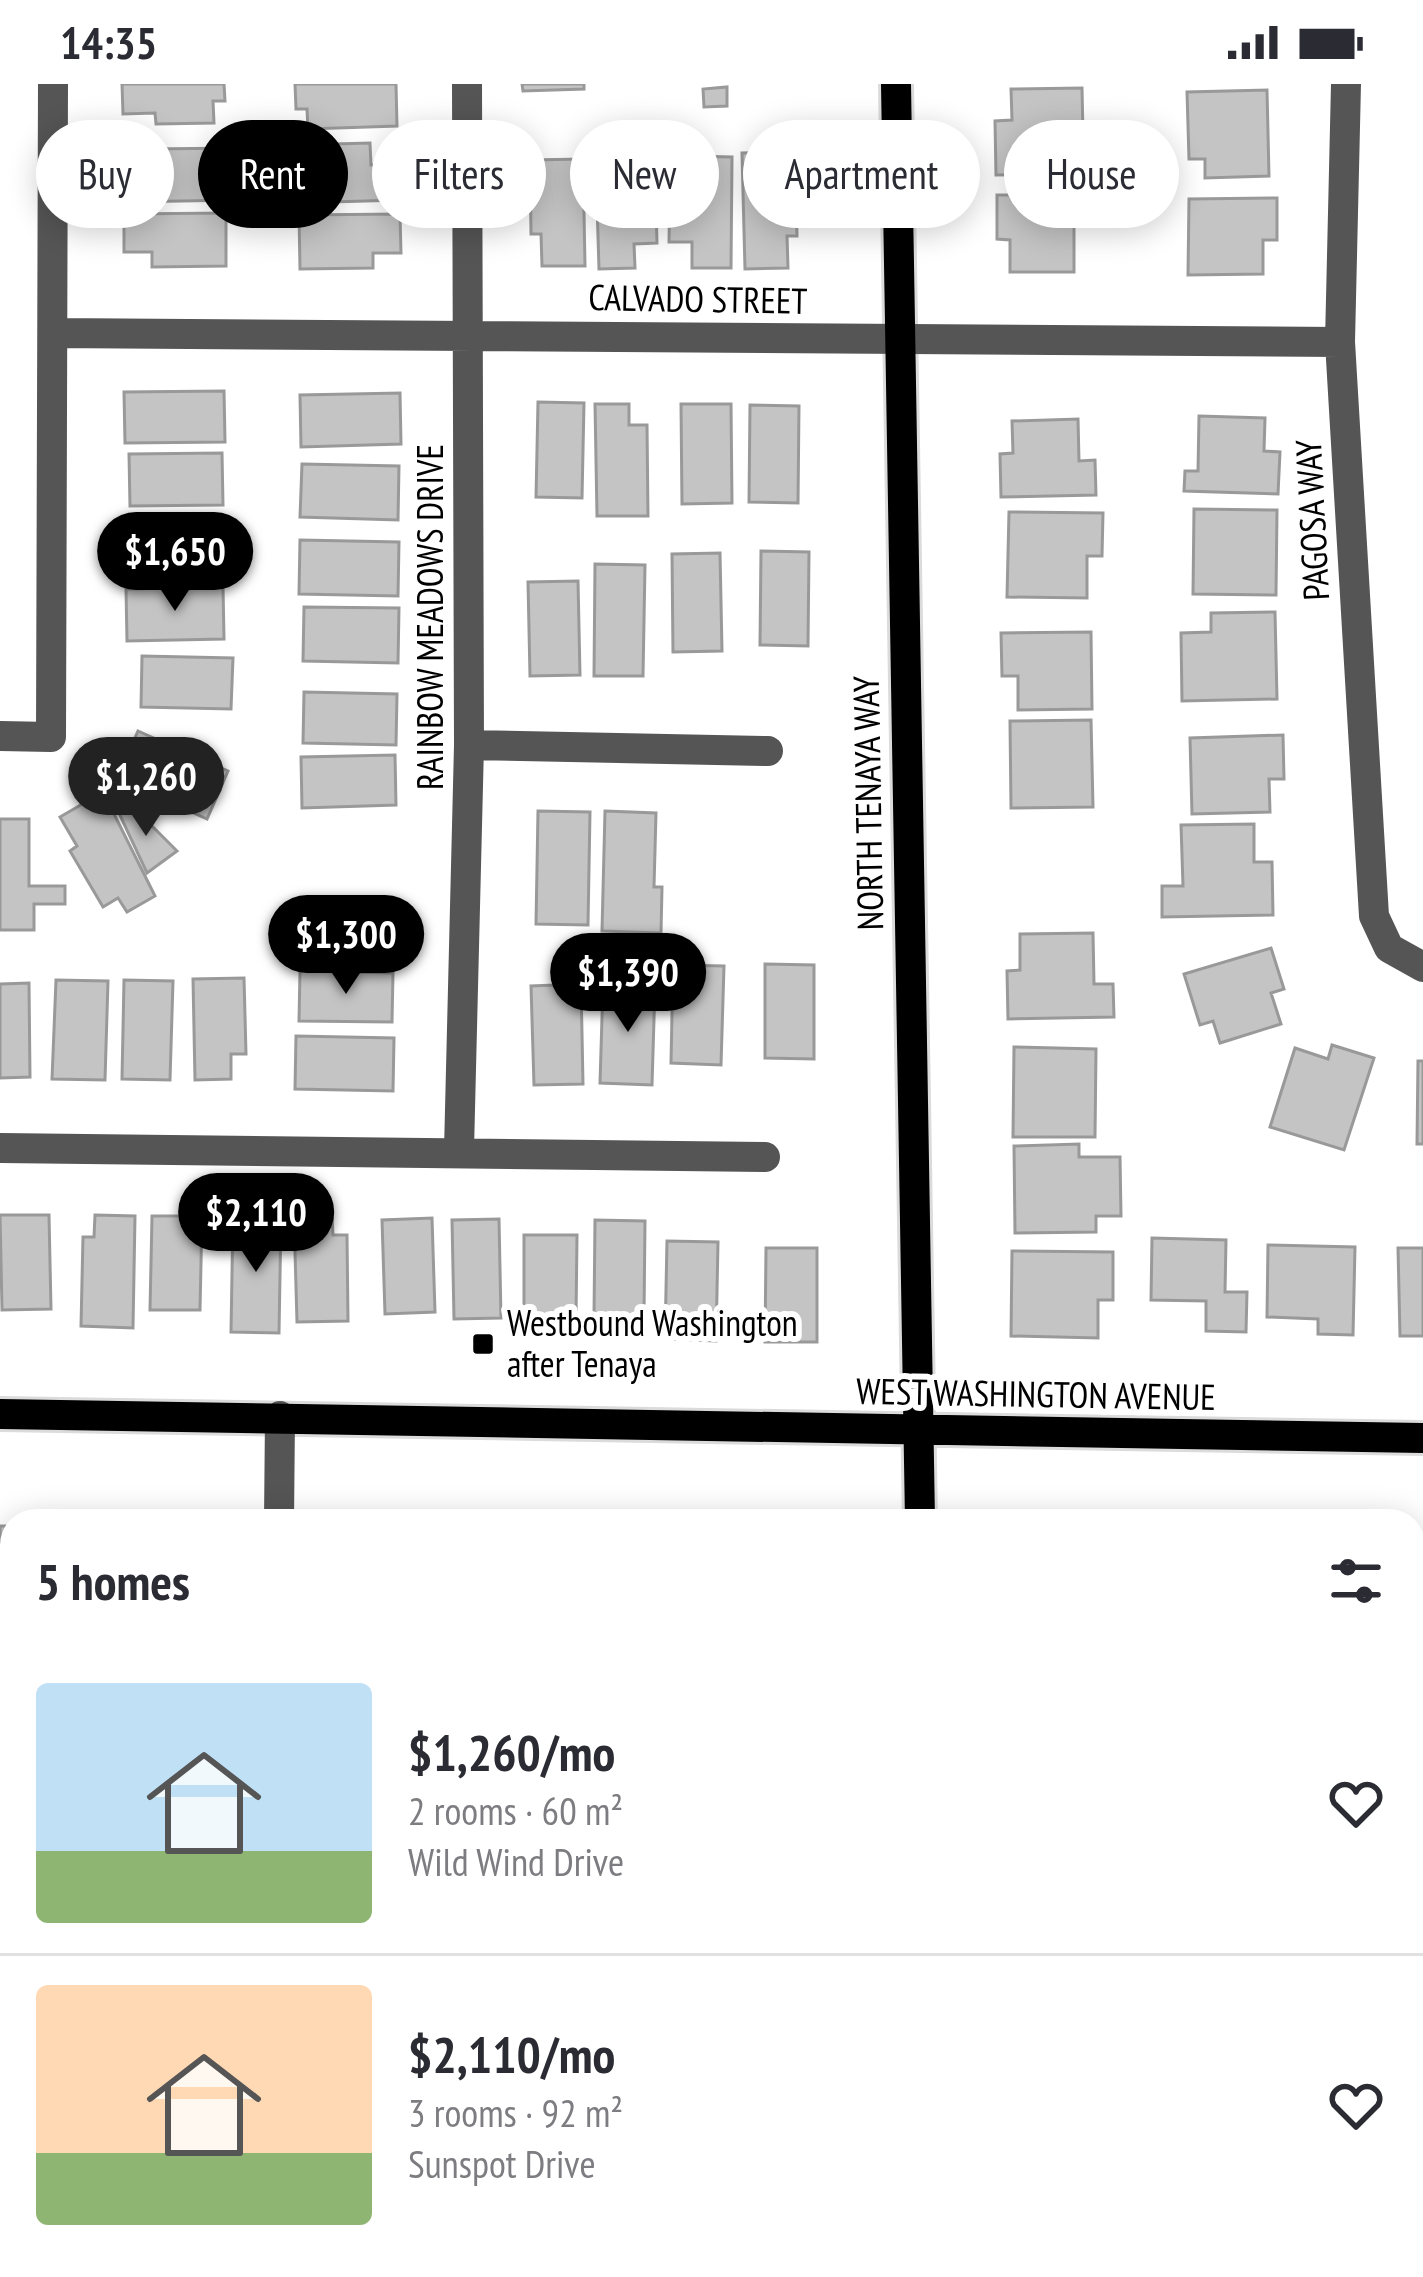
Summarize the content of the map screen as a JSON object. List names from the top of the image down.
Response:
{
  "streets": {
    "main road": ["NORTH TENAYA WAY", "WEST WASHINGTON AVENUE"],
    "street": ["CALVADO STREET", "PAGOSA WAY", "RAINBOW MEADOWS DRIVE"]
  },
  "crossings": [
    ["CALVADO STREET", "PAGOSA WAY"],
    ["CALVADO STREET", "RAINBOW MEADOWS DRIVE"],
    ["CALVADO STREET", "NORTH TENAYA WAY"],
    ["NORTH TENAYA WAY", "WEST WASHINGTON AVENUE"]
  ],
  "places": {
    "transit": ["Westbound Washington after Tenaya"]
  },
  "page": {
    "status": "14:35",
    "chip": [
      "Buy",
      "Rent",
      "Filters",
      "New",
      "Apartment",
      "House"
    ],
    "price": [
      "$1,650",
      "$1,260",
      "$1,300",
      "$1,390",
      "$2,110"
    ],
    "heading": "5 homes",
    "list": [
      {
        "name": "$1,260/mo",
        "note": "2 rooms · 60 m² · Wild Wind Drive"
      },
      {
        "name": "$2,110/mo",
        "note": "3 rooms · 92 m² · Sunspot Drive"
      }
    ]
  }
}
